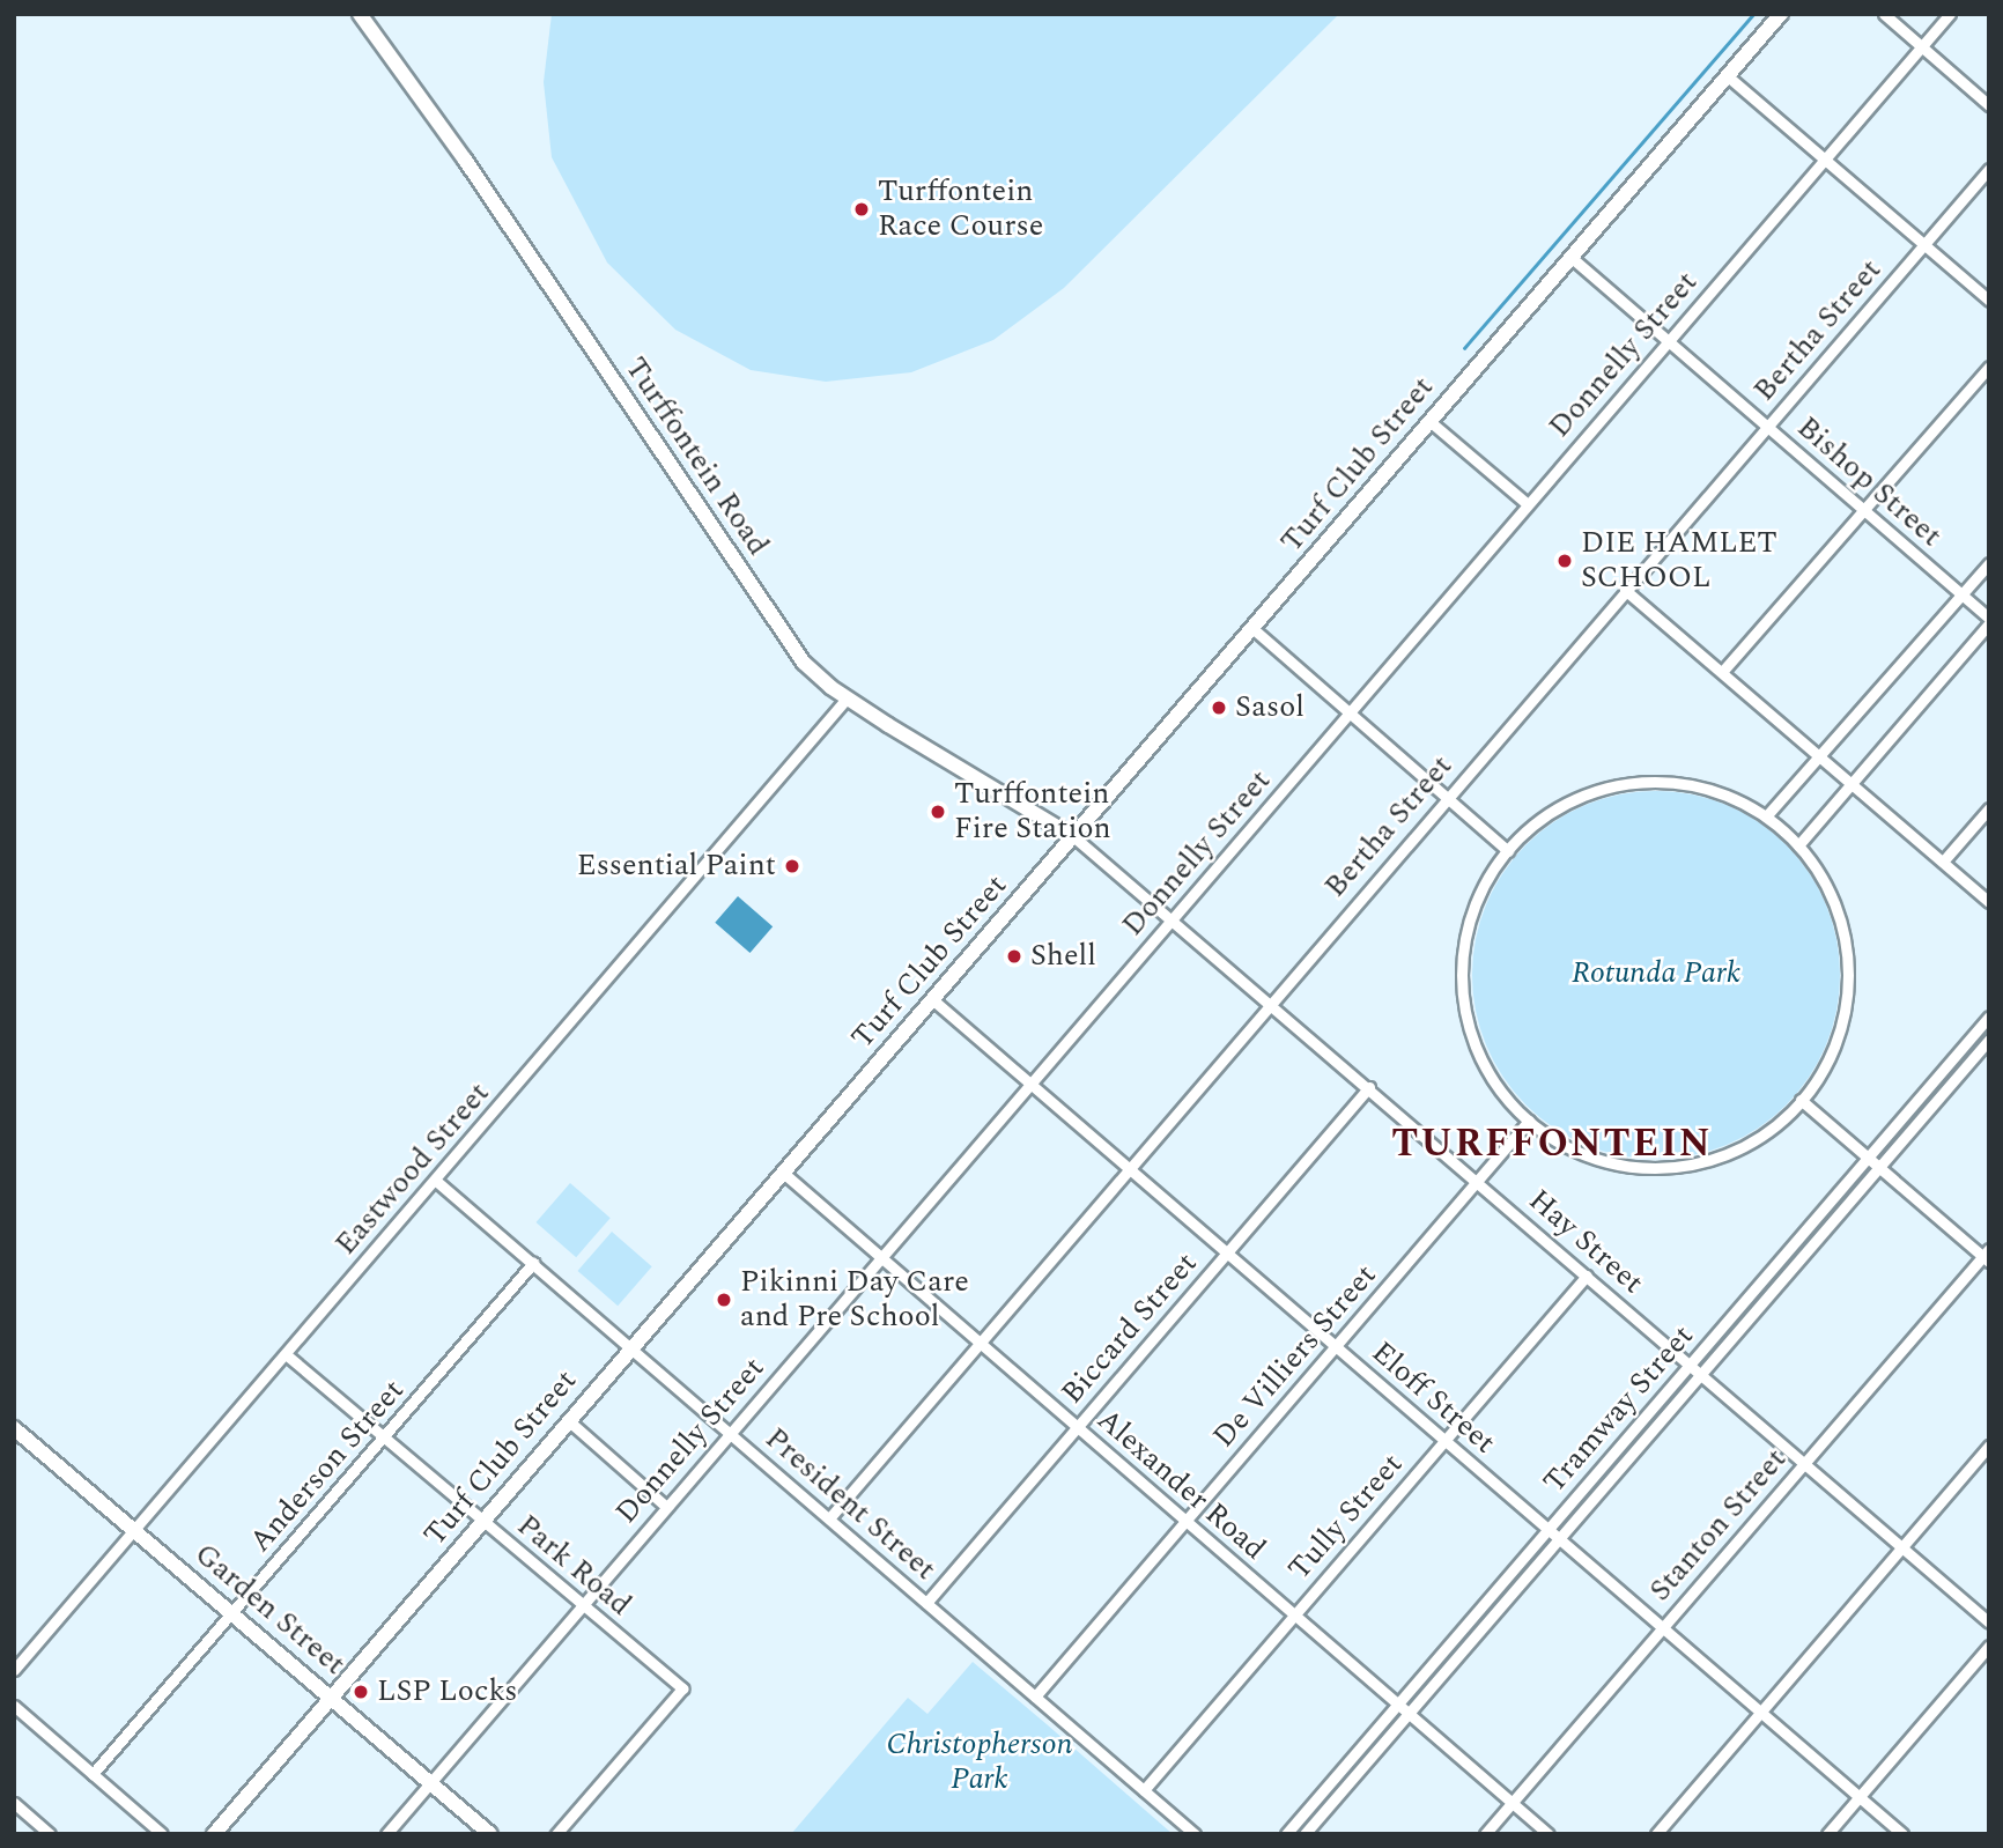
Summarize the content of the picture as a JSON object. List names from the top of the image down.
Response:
{
  "streets": {
    "main road": ["Turffontein Road", "Turf Club Street", "Garden Street"],
    "street": [
      "Bertha Street",
      "Donnelly Street",
      "Bishop Street",
      "Eastwood Street",
      "Hay Street",
      "Biccard Street",
      "De Villiers Street",
      "Eloff Street",
      "Tramway Street",
      "Anderson Street",
      "Alexander Road",
      "President Street",
      "Tully Street",
      "Stanton Street",
      "Park Road"
    ]
  },
  "crossings": [
    ["Bertha Street", "Bishop Street"],
    ["Bertha Street", "Hay Street"],
    ["Bertha Street", "Eloff Street"],
    ["Bertha Street", "Alexander Road"],
    ["Bertha Street", "President Street"],
    ["Donnelly Street", "Bishop Street"],
    ["Donnelly Street", "Hay Street"],
    ["Donnelly Street", "Eloff Street"],
    ["Donnelly Street", "Alexander Road"],
    ["Donnelly Street", "President Street"],
    ["Donnelly Street", "Park Road"],
    ["Donnelly Street", "Garden Street"],
    ["Turffontein Road", "Turf Club Street"],
    ["Turffontein Road", "Eastwood Street"],
    ["Turffontein Road", "Hay Street"],
    ["Turf Club Street", "Bishop Street"],
    ["Turf Club Street", "Hay Street"],
    ["Turf Club Street", "Eloff Street"],
    ["Turf Club Street", "Alexander Road"],
    ["Turf Club Street", "President Street"],
    ["Turf Club Street", "Park Road"],
    ["Turf Club Street", "Garden Street"],
    ["Eastwood Street", "President Street"],
    ["Eastwood Street", "Park Road"],
    ["Eastwood Street", "Garden Street"],
    ["Hay Street", "Biccard Street"],
    ["Hay Street", "De Villiers Street"],
    ["Hay Street", "Tramway Street"],
    ["Hay Street", "Tully Street"],
    ["Hay Street", "Stanton Street"],
    ["Biccard Street", "Eloff Street"],
    ["Biccard Street", "Alexander Road"],
    ["Biccard Street", "President Street"],
    ["De Villiers Street", "Eloff Street"],
    ["De Villiers Street", "Alexander Road"],
    ["De Villiers Street", "President Street"],
    ["Eloff Street", "Tramway Street"],
    ["Eloff Street", "Tully Street"],
    ["Eloff Street", "Stanton Street"],
    ["Tramway Street", "Alexander Road"],
    ["Anderson Street", "President Street"],
    ["Anderson Street", "Park Road"],
    ["Anderson Street", "Garden Street"],
    ["Alexander Road", "Tully Street"],
    ["Alexander Road", "Stanton Street"],
    ["President Street", "Tully Street"]
  ],
  "districts": ["TURFFONTEIN"],
  "parks": ["Rotunda Park", "Christopherson Park"],
  "places": [
    "Turffontein Race Course",
    "DIE HAMLET SCHOOL",
    "Sasol",
    "Turffontein Fire Station",
    "Essential Paint",
    "Shell",
    "Pikinni Day Care and Pre School",
    "LSP Locks"
  ]
}
